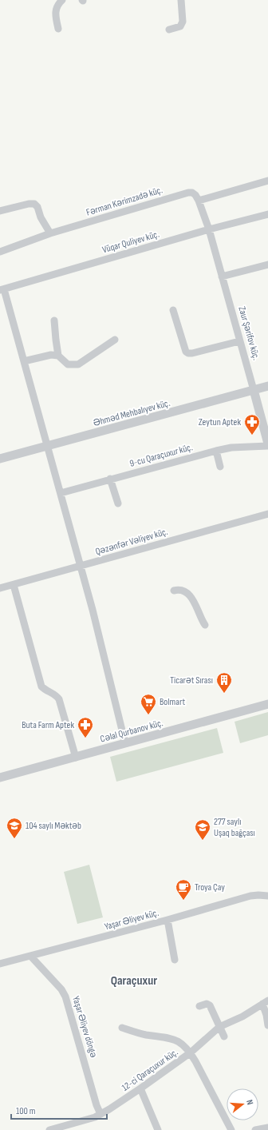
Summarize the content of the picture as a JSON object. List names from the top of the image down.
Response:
{
  "streets": {
    "street": [
      "Fərman Kərimzadə küç.",
      "Vüqar Quliyev küç.",
      "Zaur Şərifov küç.",
      "Əhməd Mehbalıyev küç.",
      "9-cu Qaraçuxur küç.",
      "Qəzənfər Vəliyev küç.",
      "Cəlal Qurbanov küç.",
      "Yaşar Əliyev küç.",
      "Yaşar Əliyev döngə",
      "12-ci Qaraçuxur küç."
    ]
  },
  "crossings": [
    ["Fərman Kərimzadə küç.", "Zaur Şərifov küç."],
    ["Vüqar Quliyev küç.", "Zaur Şərifov küç."],
    ["Zaur Şərifov küç.", "Əhməd Mehbalıyev küç."],
    ["Zaur Şərifov küç.", "9-cu Qaraçuxur küç."],
    ["Yaşar Əliyev küç.", "Yaşar Əliyev döngə"],
    ["Yaşar Əliyev döngə", "12-ci Qaraçuxur küç."]
  ],
  "districts": ["Qaraçuxur"],
  "places": {
    "pharmacy": ["Zeytun Aptek", "Buta Farm Aptek"],
    "building": ["Ticarət Sırası"],
    "supermarket": ["Bolmart"],
    "school or university": ["104 saylı Məktəb", "277 saylı Uşaq bağçası"],
    "cafe": ["Troya Çay"]
  },
  "scale_bar": "100 m",
  "north": "right"
}
